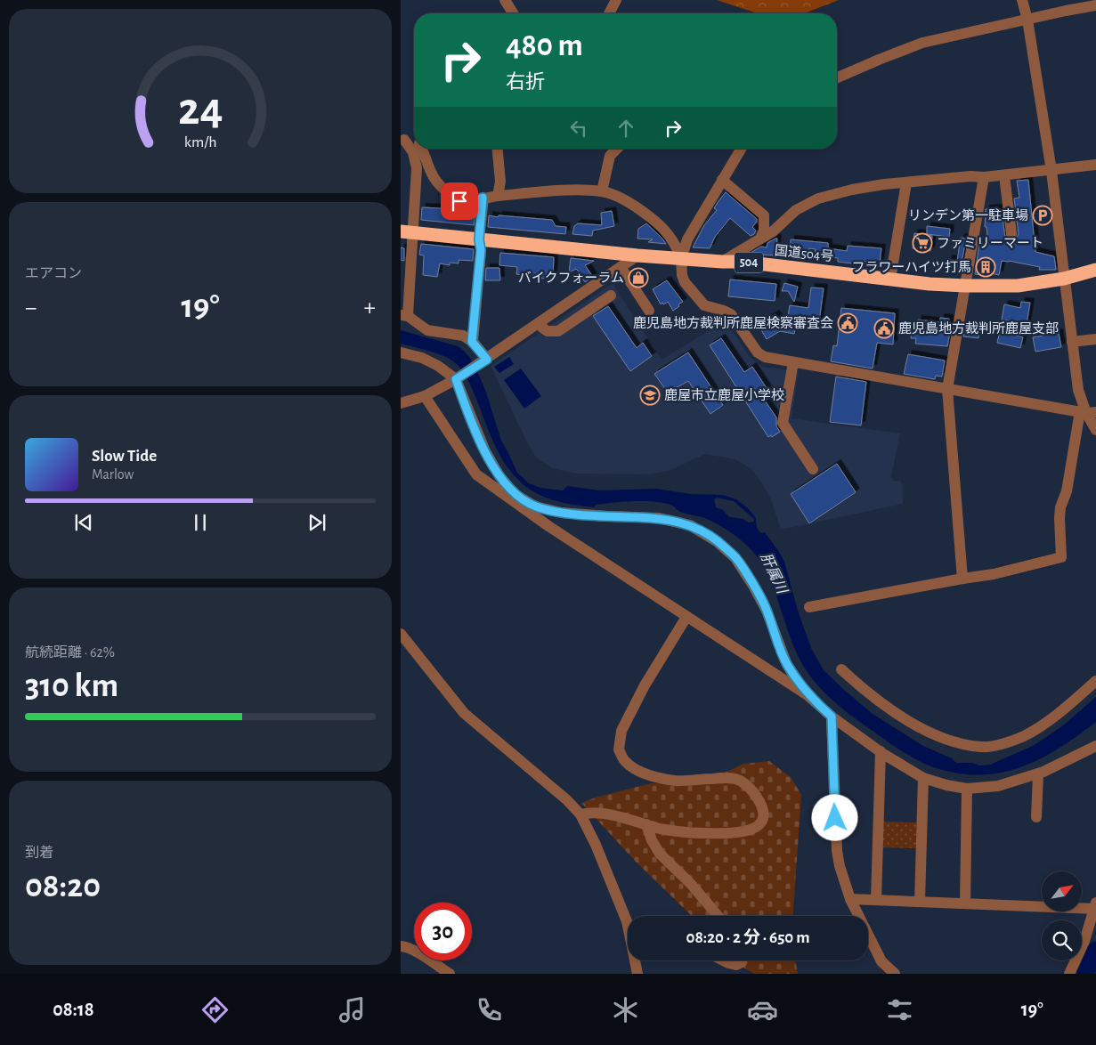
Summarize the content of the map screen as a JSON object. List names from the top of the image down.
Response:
{
  "streets": {
    "highway": ["国道504号", "504"]
  },
  "water": ["肝属川"],
  "places": {
    "parking": ["リンデン第一駐車場"],
    "supermarket": ["ファミリーマート"],
    "building": ["フラワーハイツ打馬"],
    "shop": ["バイクフォーラム"],
    "public building": ["鹿児島地方裁判所鹿屋検察審査会", "鹿児島地方裁判所鹿屋支部"],
    "school or university": ["鹿屋市立鹿屋小学校"]
  },
  "north": "top right",
  "page": {
    "turn": ["480 m", "右折"],
    "tile": [
      "エアコン",
      ["航続距離 · 62%", "310 km"],
      ["到着", "08:20"]
    ],
    "heat": ["−", "19°", "+"],
    "song": ["Slow Tide", "Marlow"],
    "limit": "30",
    "trip": "08:20 · 2 分 · 650 m",
    "tabs": ["08:18", "19°"],
    "gauge": ["24", "km/h"]
  }
}
